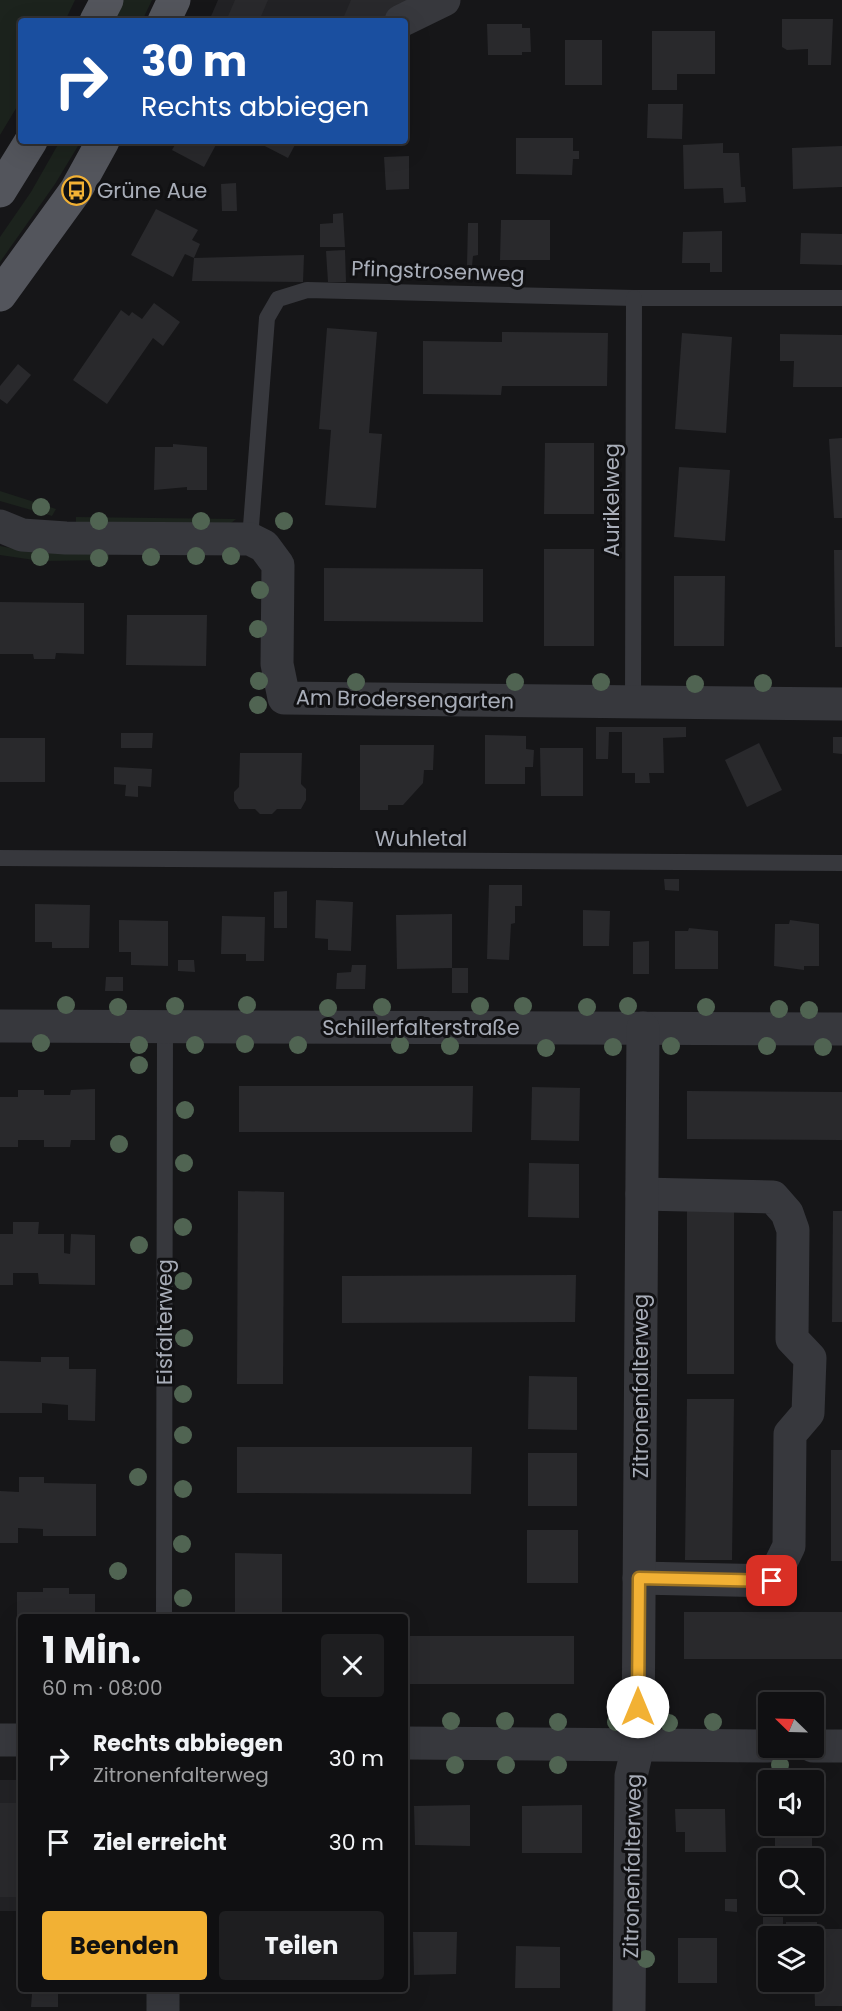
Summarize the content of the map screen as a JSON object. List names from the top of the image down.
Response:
{
  "streets": {
    "street": ["Am Brodersengarten", "Schillerfalterstraße", "Zitronenfalterweg"],
    "lane": [
      "Pfingstrosenweg",
      "Aurikelweg",
      "Wuhletal",
      "Eisfalterweg"
    ]
  },
  "crossings": [
    ["Pfingstrosenweg", "Aurikelweg"],
    ["Pfingstrosenweg", "Am Brodersengarten"],
    ["Aurikelweg", "Am Brodersengarten"],
    ["Schillerfalterstraße", "Eisfalterweg"],
    ["Schillerfalterstraße", "Zitronenfalterweg"]
  ],
  "places": {
    "bus stop": ["Grüne Aue"]
  },
  "north": "top left",
  "page": {
    "turn": ["30 m", "Rechts abbiegen"],
    "heading": ["1 Min.", "60 m · 08:00"],
    "list": [
      {
        "name": "Rechts abbiegen",
        "note": "Zitronenfalterweg",
        "value": "30 m"
      },
      {
        "name": "Ziel erreicht",
        "value": "30 m"
      }
    ],
    "buttons": ["Beenden", "Teilen"]
  }
}
